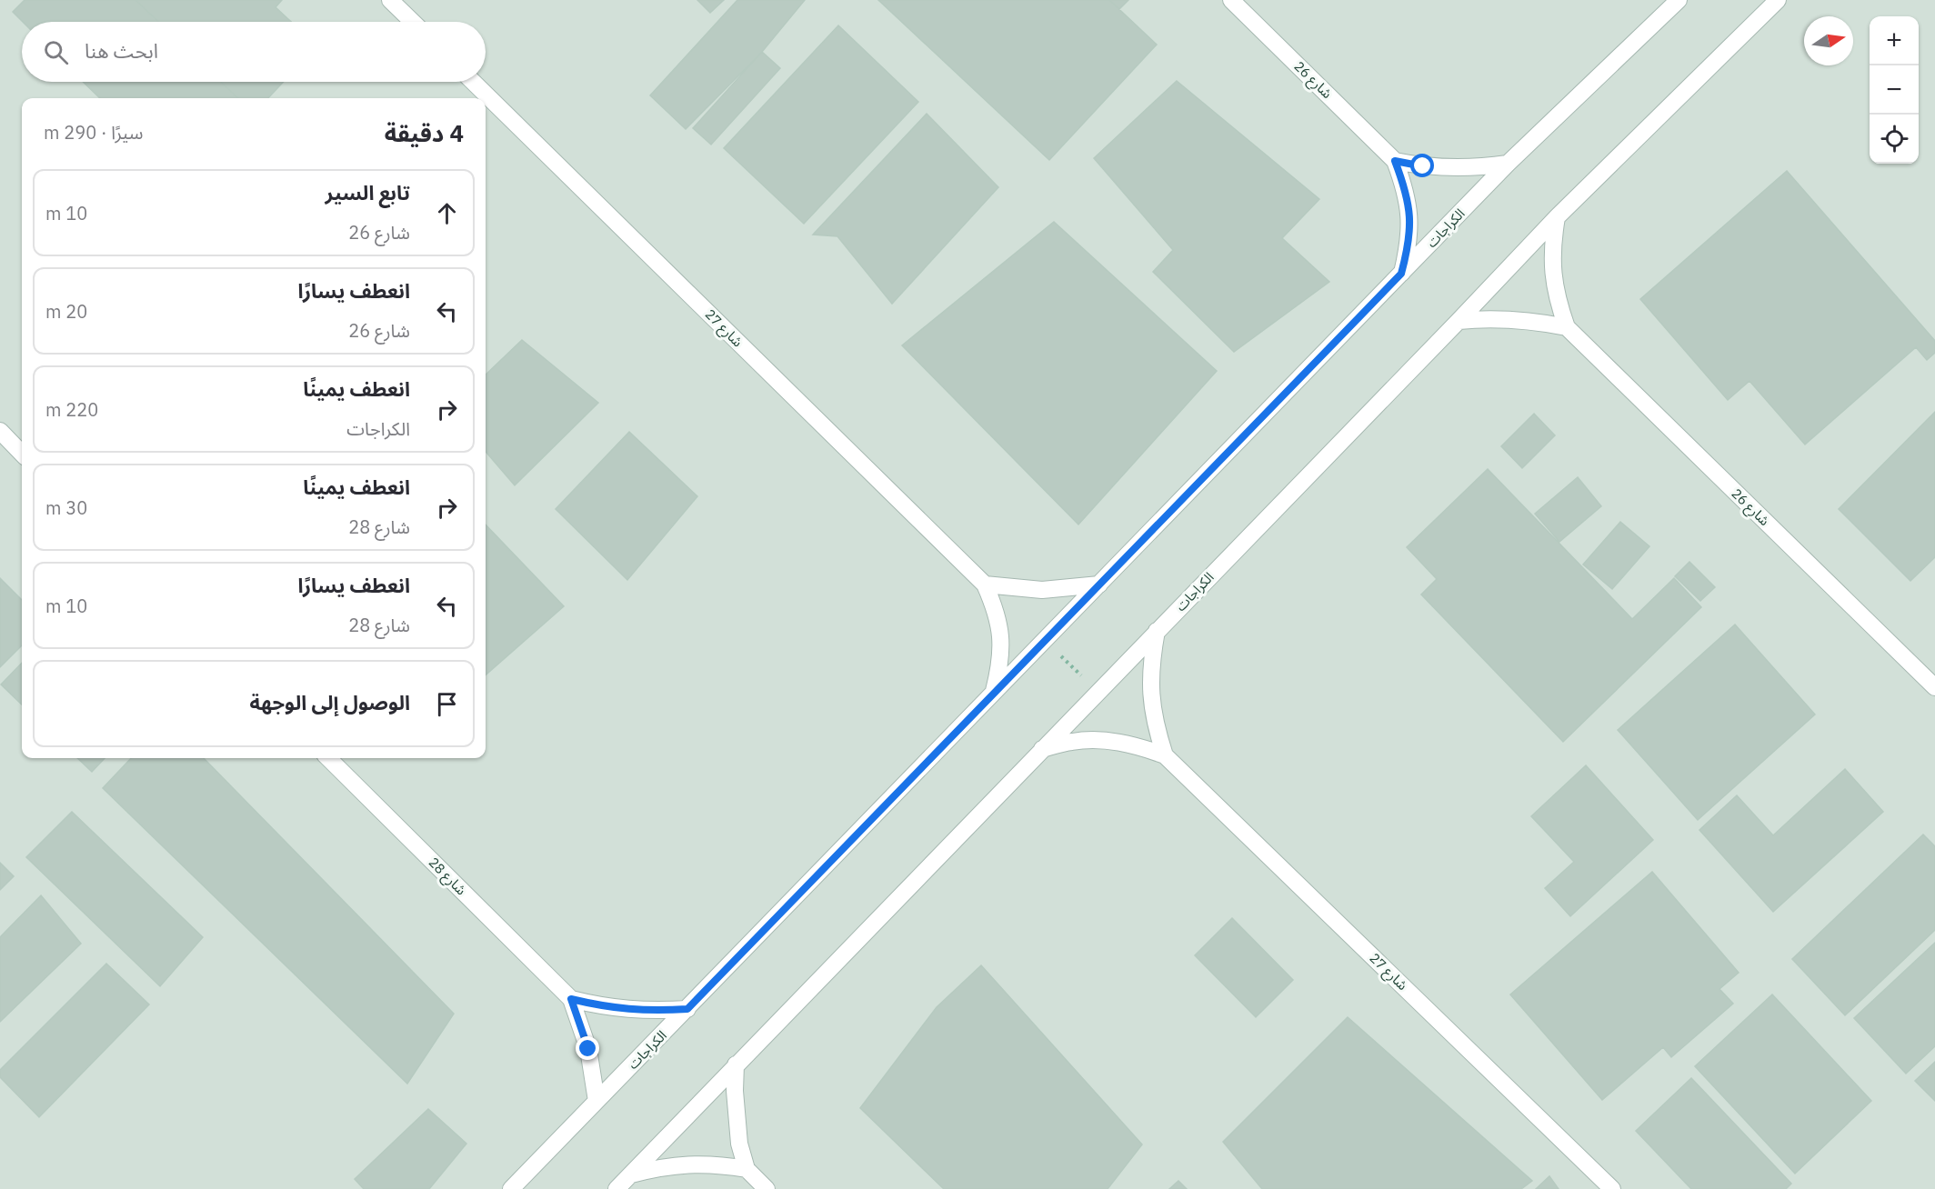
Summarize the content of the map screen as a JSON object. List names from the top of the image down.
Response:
{
  "streets": {
    "street": [
      "شارع 26",
      "الكراجات",
      "شارع 27",
      "شارع 28"
    ]
  },
  "crossings": [
    ["شارع 26", "الكراجات"],
    ["الكراجات", "شارع 27"],
    ["الكراجات", "شارع 28"]
  ],
  "north": "right",
  "page": {
    "map_buttons": ["+", "−"],
    "search": "ابحث هنا",
    "heading": ["4 دقيقة", "سيرًا · 290 m"],
    "list": [
      ["تابع السير", "شارع 26", "10 m"],
      ["انعطف يسارًا", "شارع 26", "20 m"],
      ["انعطف يمينًا", "الكراجات", "220 m"],
      ["انعطف يمينًا", "شارع 28", "30 m"],
      ["انعطف يسارًا", "شارع 28", "10 m"],
      "الوصول إلى الوجهة"
    ]
  }
}
